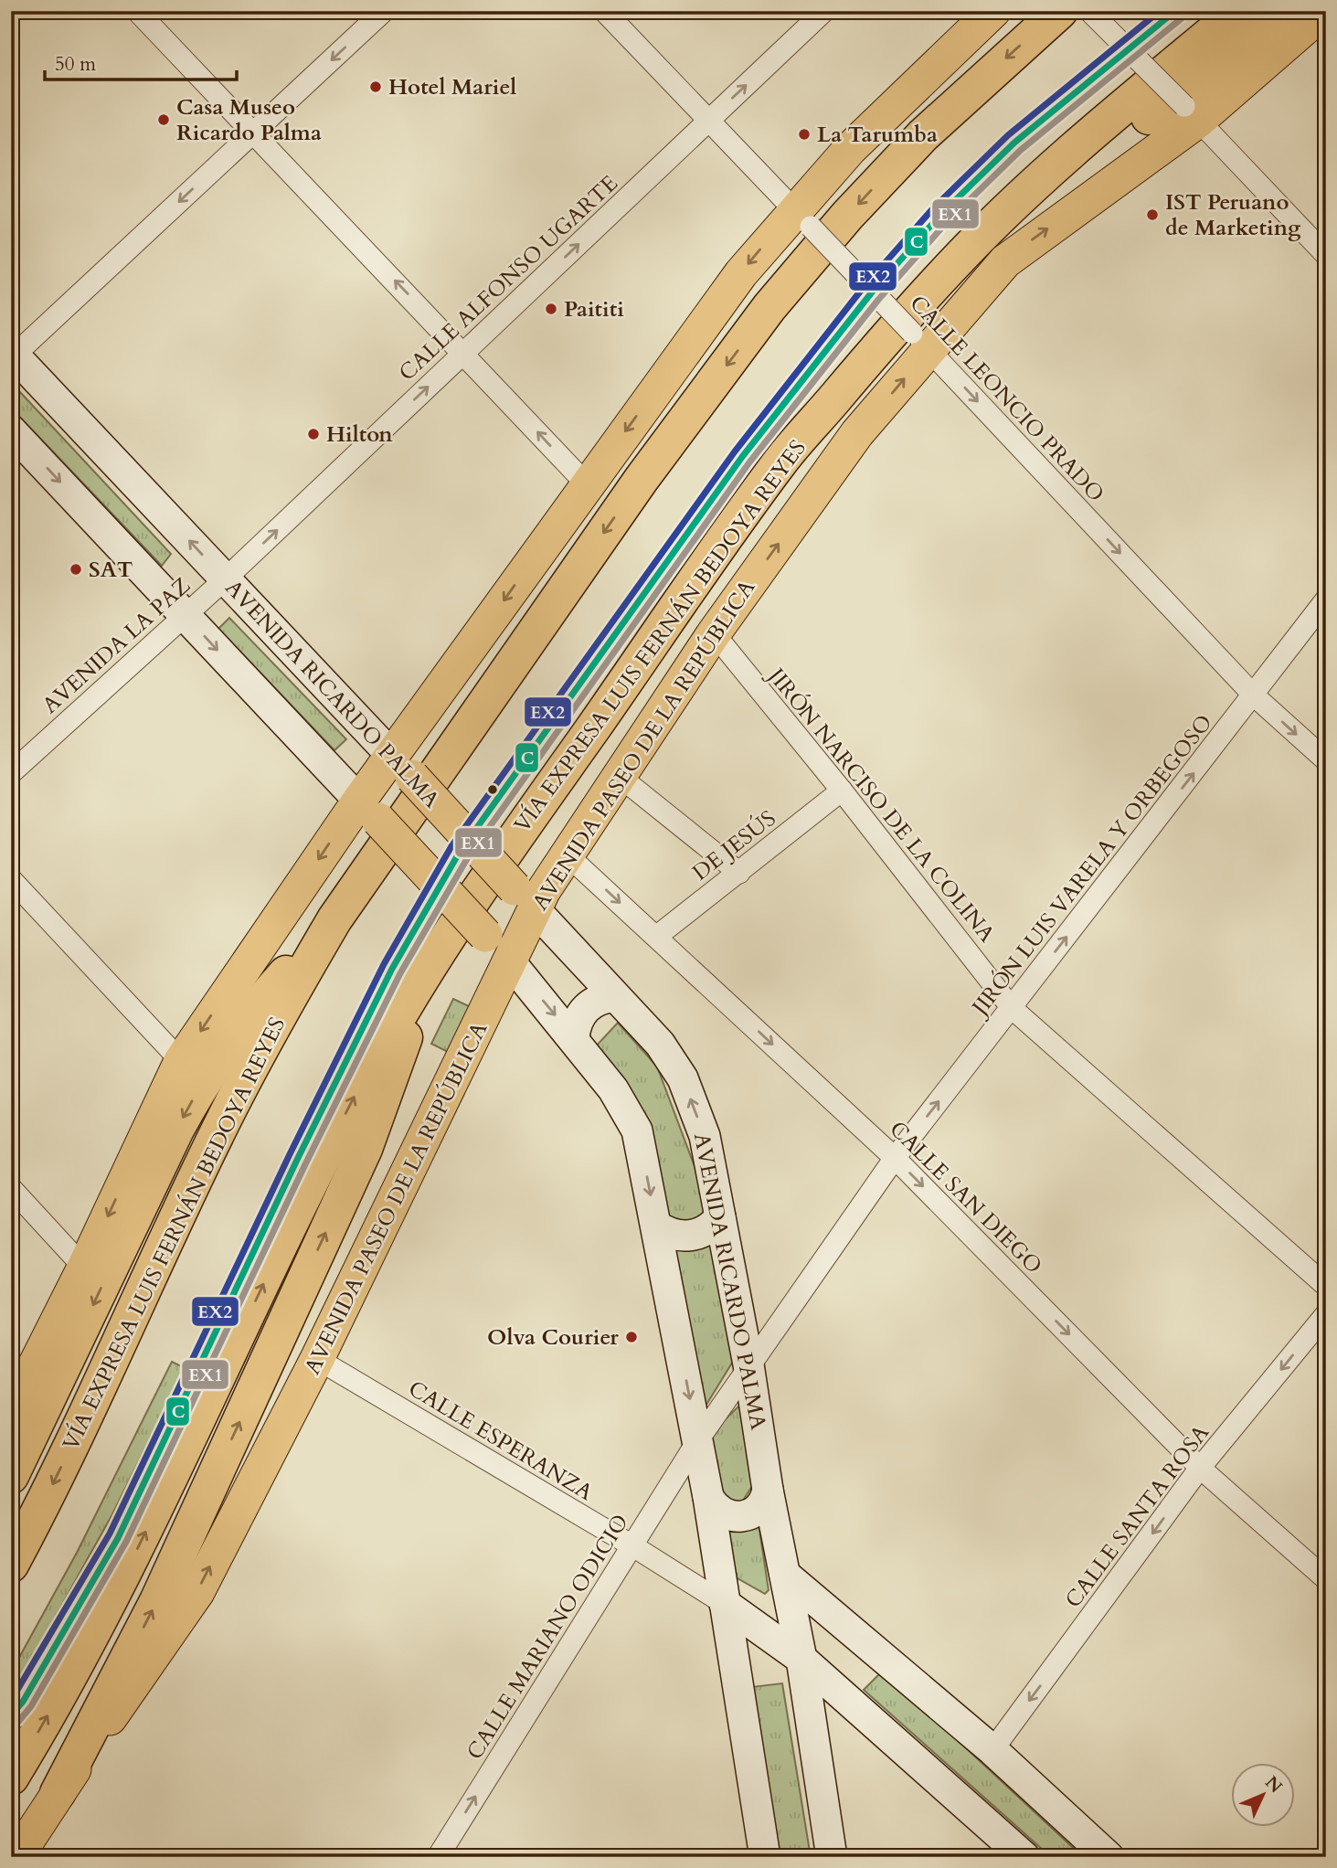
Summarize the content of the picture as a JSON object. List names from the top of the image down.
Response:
{
  "streets": {
    "highway": ["VÍA EXPRESA LUIS FERNÁN BEDOYA REYES"],
    "main road": ["AVENIDA RICARDO PALMA", "AVENIDA PASEO DE LA REPÚBLICA"],
    "street": [
      "CALLE ALFONSO UGARTE",
      "CALLE LEONCIO PRADO",
      "AVENIDA LA PAZ",
      "JIRÓN NARCISO DE LA COLINA",
      "DE JESÚS",
      "JIRÓN LUIS VARELA Y ORBEGOSO",
      "CALLE SAN DIEGO",
      "CALLE ESPERANZA",
      "CALLE SANTA ROSA",
      "CALLE MARIANO ODICIO"
    ]
  },
  "crossings": [
    ["CALLE ALFONSO UGARTE", "CALLE LEONCIO PRADO"],
    ["CALLE ALFONSO UGARTE", "AVENIDA LA PAZ"],
    ["CALLE ALFONSO UGARTE", "AVENIDA RICARDO PALMA"],
    ["CALLE LEONCIO PRADO", "AVENIDA PASEO DE LA REPÚBLICA"],
    ["CALLE LEONCIO PRADO", "JIRÓN LUIS VARELA Y ORBEGOSO"],
    ["AVENIDA LA PAZ", "AVENIDA RICARDO PALMA"],
    ["AVENIDA RICARDO PALMA", "AVENIDA PASEO DE LA REPÚBLICA"],
    ["AVENIDA RICARDO PALMA", "JIRÓN LUIS VARELA Y ORBEGOSO"],
    ["AVENIDA RICARDO PALMA", "CALLE MARIANO ODICIO"],
    ["AVENIDA PASEO DE LA REPÚBLICA", "JIRÓN NARCISO DE LA COLINA"],
    ["AVENIDA PASEO DE LA REPÚBLICA", "CALLE SAN DIEGO"],
    ["AVENIDA PASEO DE LA REPÚBLICA", "CALLE ESPERANZA"],
    ["JIRÓN NARCISO DE LA COLINA", "DE JESÚS"],
    ["JIRÓN NARCISO DE LA COLINA", "JIRÓN LUIS VARELA Y ORBEGOSO"],
    ["DE JESÚS", "CALLE SAN DIEGO"],
    ["JIRÓN LUIS VARELA Y ORBEGOSO", "CALLE SAN DIEGO"],
    ["JIRÓN LUIS VARELA Y ORBEGOSO", "CALLE MARIANO ODICIO"],
    ["CALLE SAN DIEGO", "CALLE SANTA ROSA"],
    ["CALLE ESPERANZA", "CALLE MARIANO ODICIO"]
  ],
  "one_way": [
    "CALLE ALFONSO UGARTE",
    "CALLE LEONCIO PRADO",
    "JIRÓN LUIS VARELA Y ORBEGOSO",
    "CALLE SAN DIEGO",
    "CALLE SANTA ROSA",
    "CALLE MARIANO ODICIO"
  ],
  "places": [
    "Hotel Mariel",
    "Casa Museo Ricardo Palma",
    "La Tarumba",
    "IST Peruano de Marketing",
    "Paititi",
    "Hilton",
    "SAT",
    "Olva Courier"
  ],
  "lines": ["transit line C", "transit line EX2", "transit line EX1"],
  "scale_bar": "50 m",
  "north": "top right"
}
